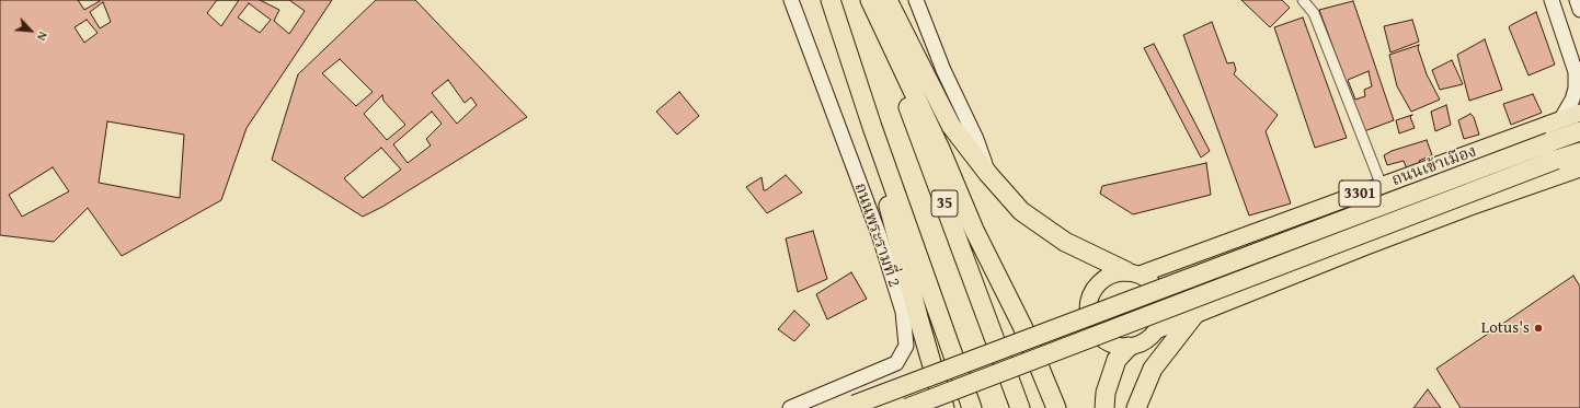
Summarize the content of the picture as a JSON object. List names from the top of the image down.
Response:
{
  "streets": {
    "highway": ["35", "ถนนพระรามที่ 2"],
    "main road": ["ถนนเข้าเมือง", "3301"]
  },
  "places": ["Lotus's"],
  "north": "bottom right"
}
